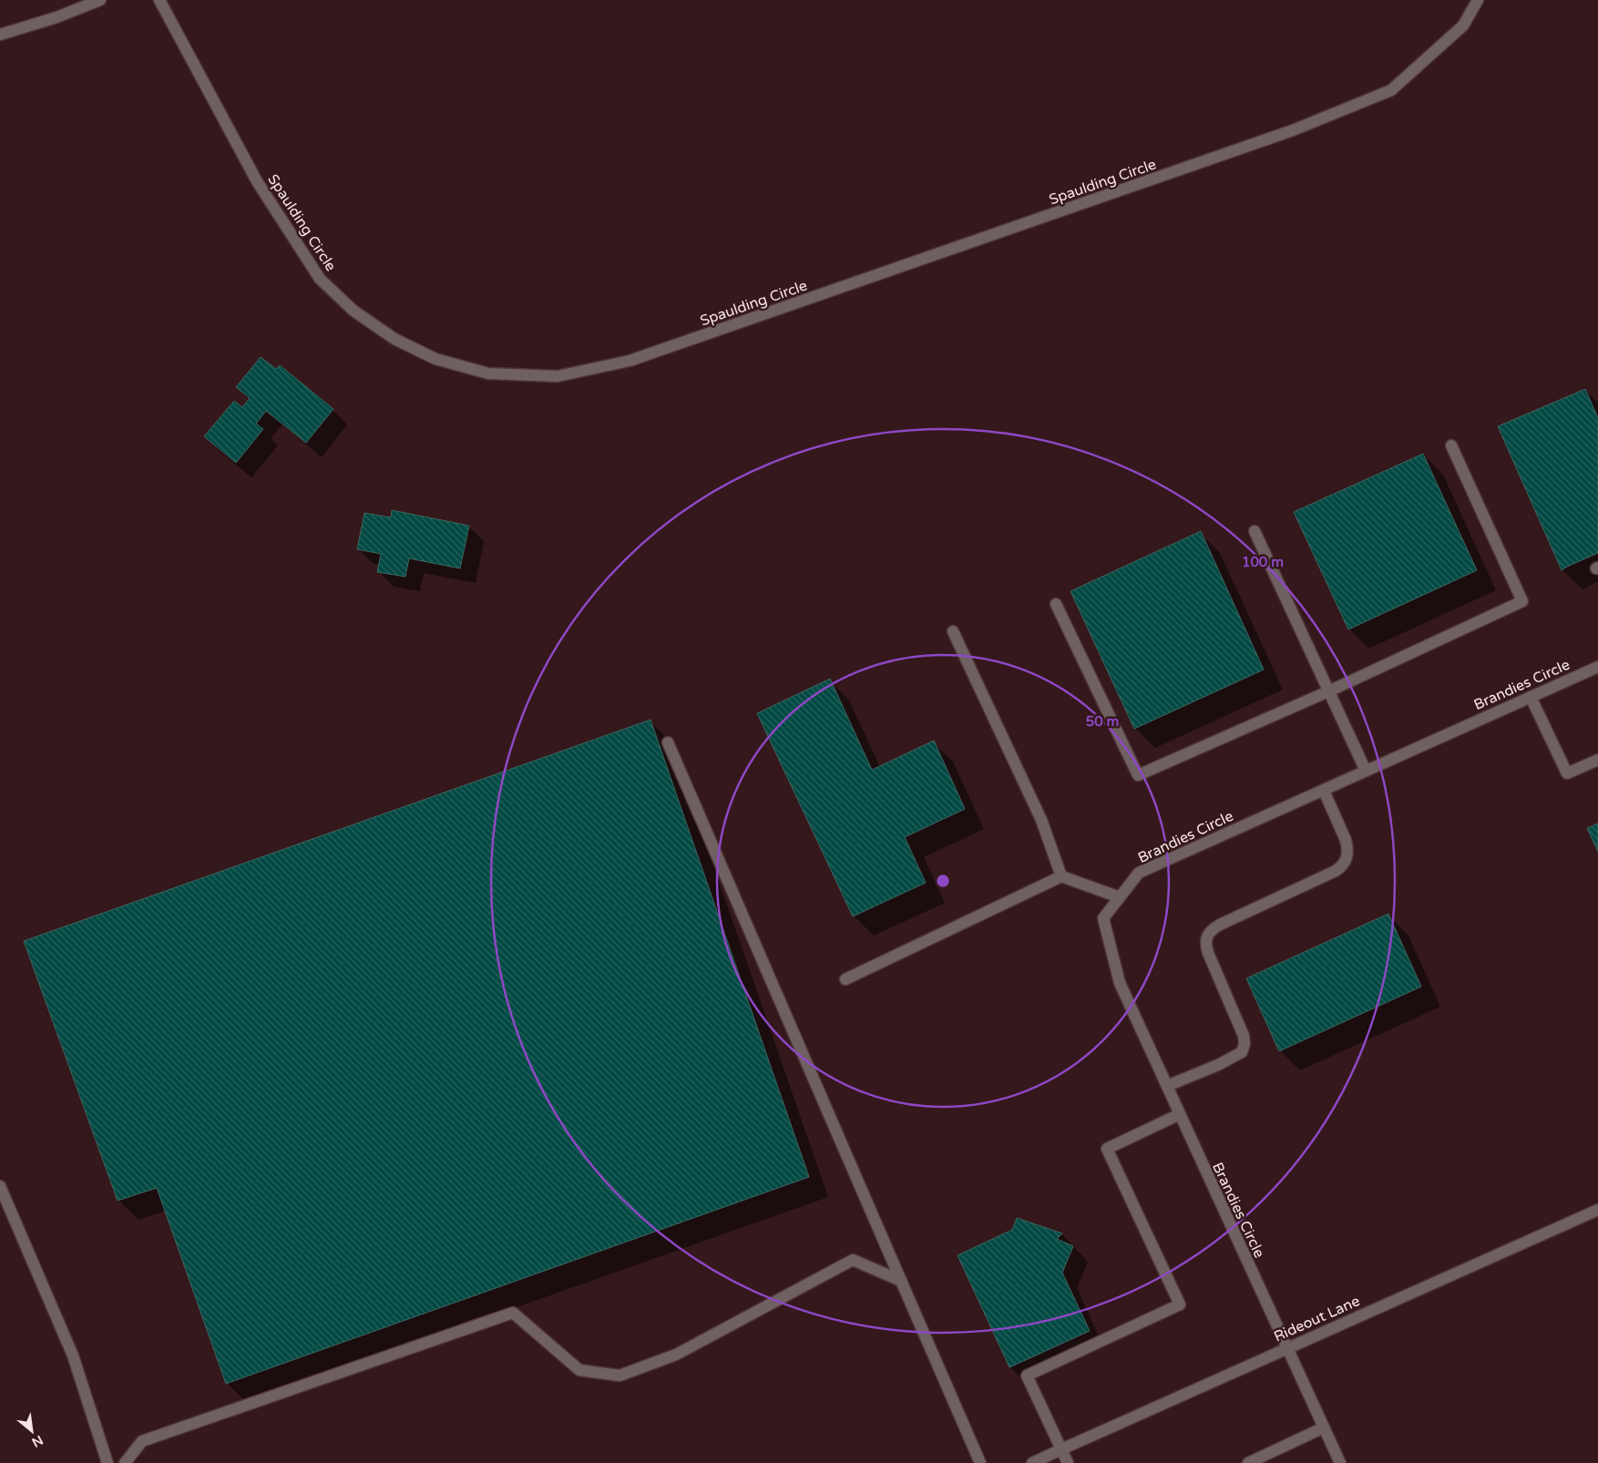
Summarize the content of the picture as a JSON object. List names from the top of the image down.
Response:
{
  "streets": {
    "street": ["Spaulding Circle", "Brandies Circle", "Rideout Lane"]
  },
  "crossings": [
    ["Brandies Circle", "Rideout Lane"]
  ],
  "north": "bottom right",
  "rings": ["100 m", "50 m"]
}
